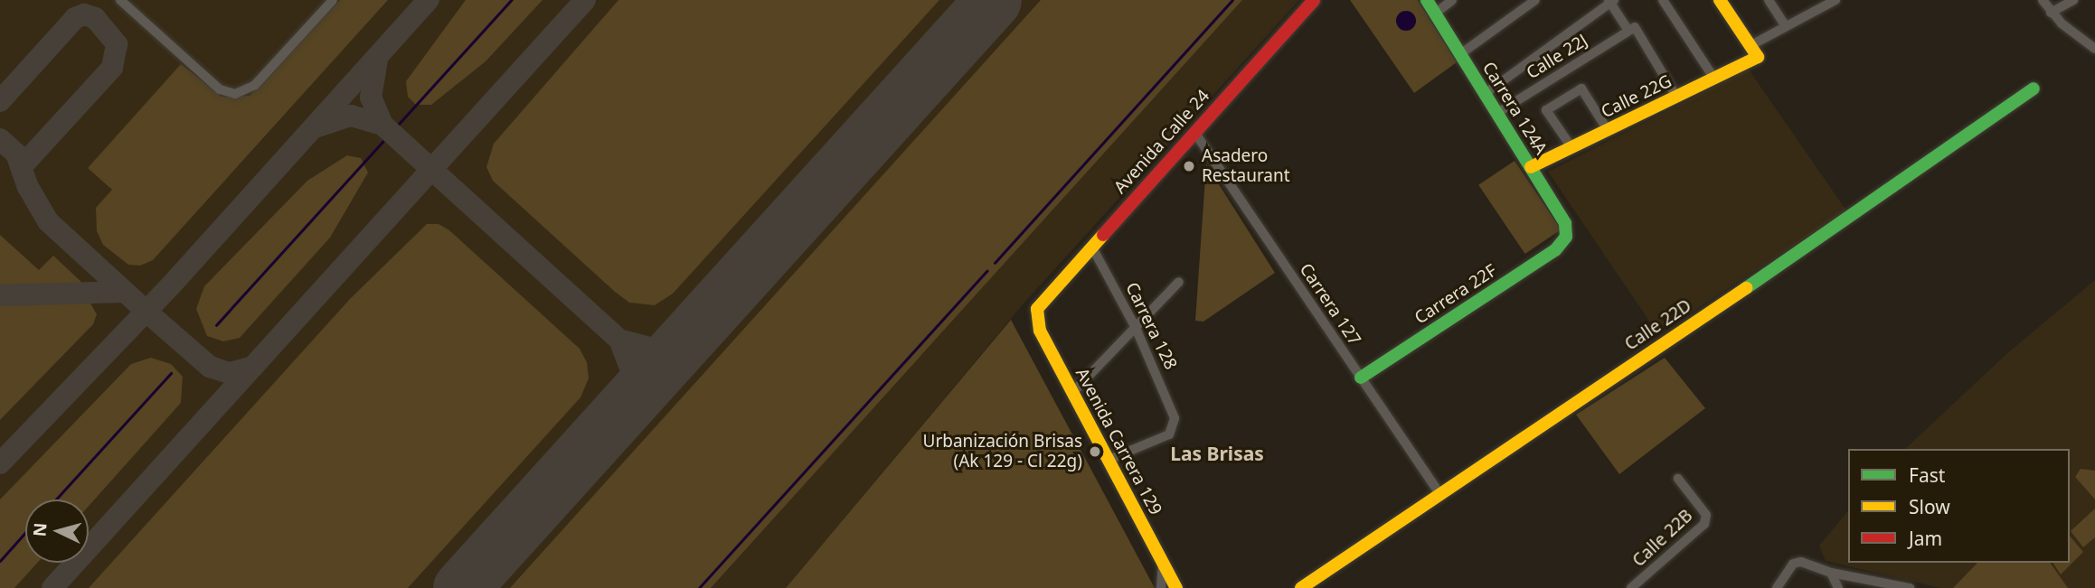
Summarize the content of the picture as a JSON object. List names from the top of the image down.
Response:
{
  "streets": {
    "street": [
      "Calle 22J",
      "Calle 22G",
      "Carrera 124A",
      "Avenida Calle 24",
      "Carrera 22F",
      "Carrera 127",
      "Calle 22D",
      "Carrera 128",
      "Avenida Carrera 129",
      "Calle 22B"
    ]
  },
  "crossings": [
    ["Calle 22J", "Carrera 124A"],
    ["Calle 22G", "Carrera 124A"],
    ["Carrera 124A", "Carrera 22F"],
    ["Avenida Calle 24", "Carrera 127"],
    ["Avenida Calle 24", "Carrera 128"],
    ["Avenida Calle 24", "Avenida Carrera 129"],
    ["Carrera 22F", "Carrera 127"],
    ["Carrera 127", "Calle 22D"],
    ["Carrera 128", "Avenida Carrera 129"]
  ],
  "districts": ["Las Brisas"],
  "places": ["Asadero Restaurant", "Urbanización Brisas (Ak 129 - Cl 22g)"],
  "legend": ["Fast", "Slow", "Jam"],
  "north": "left"
}
